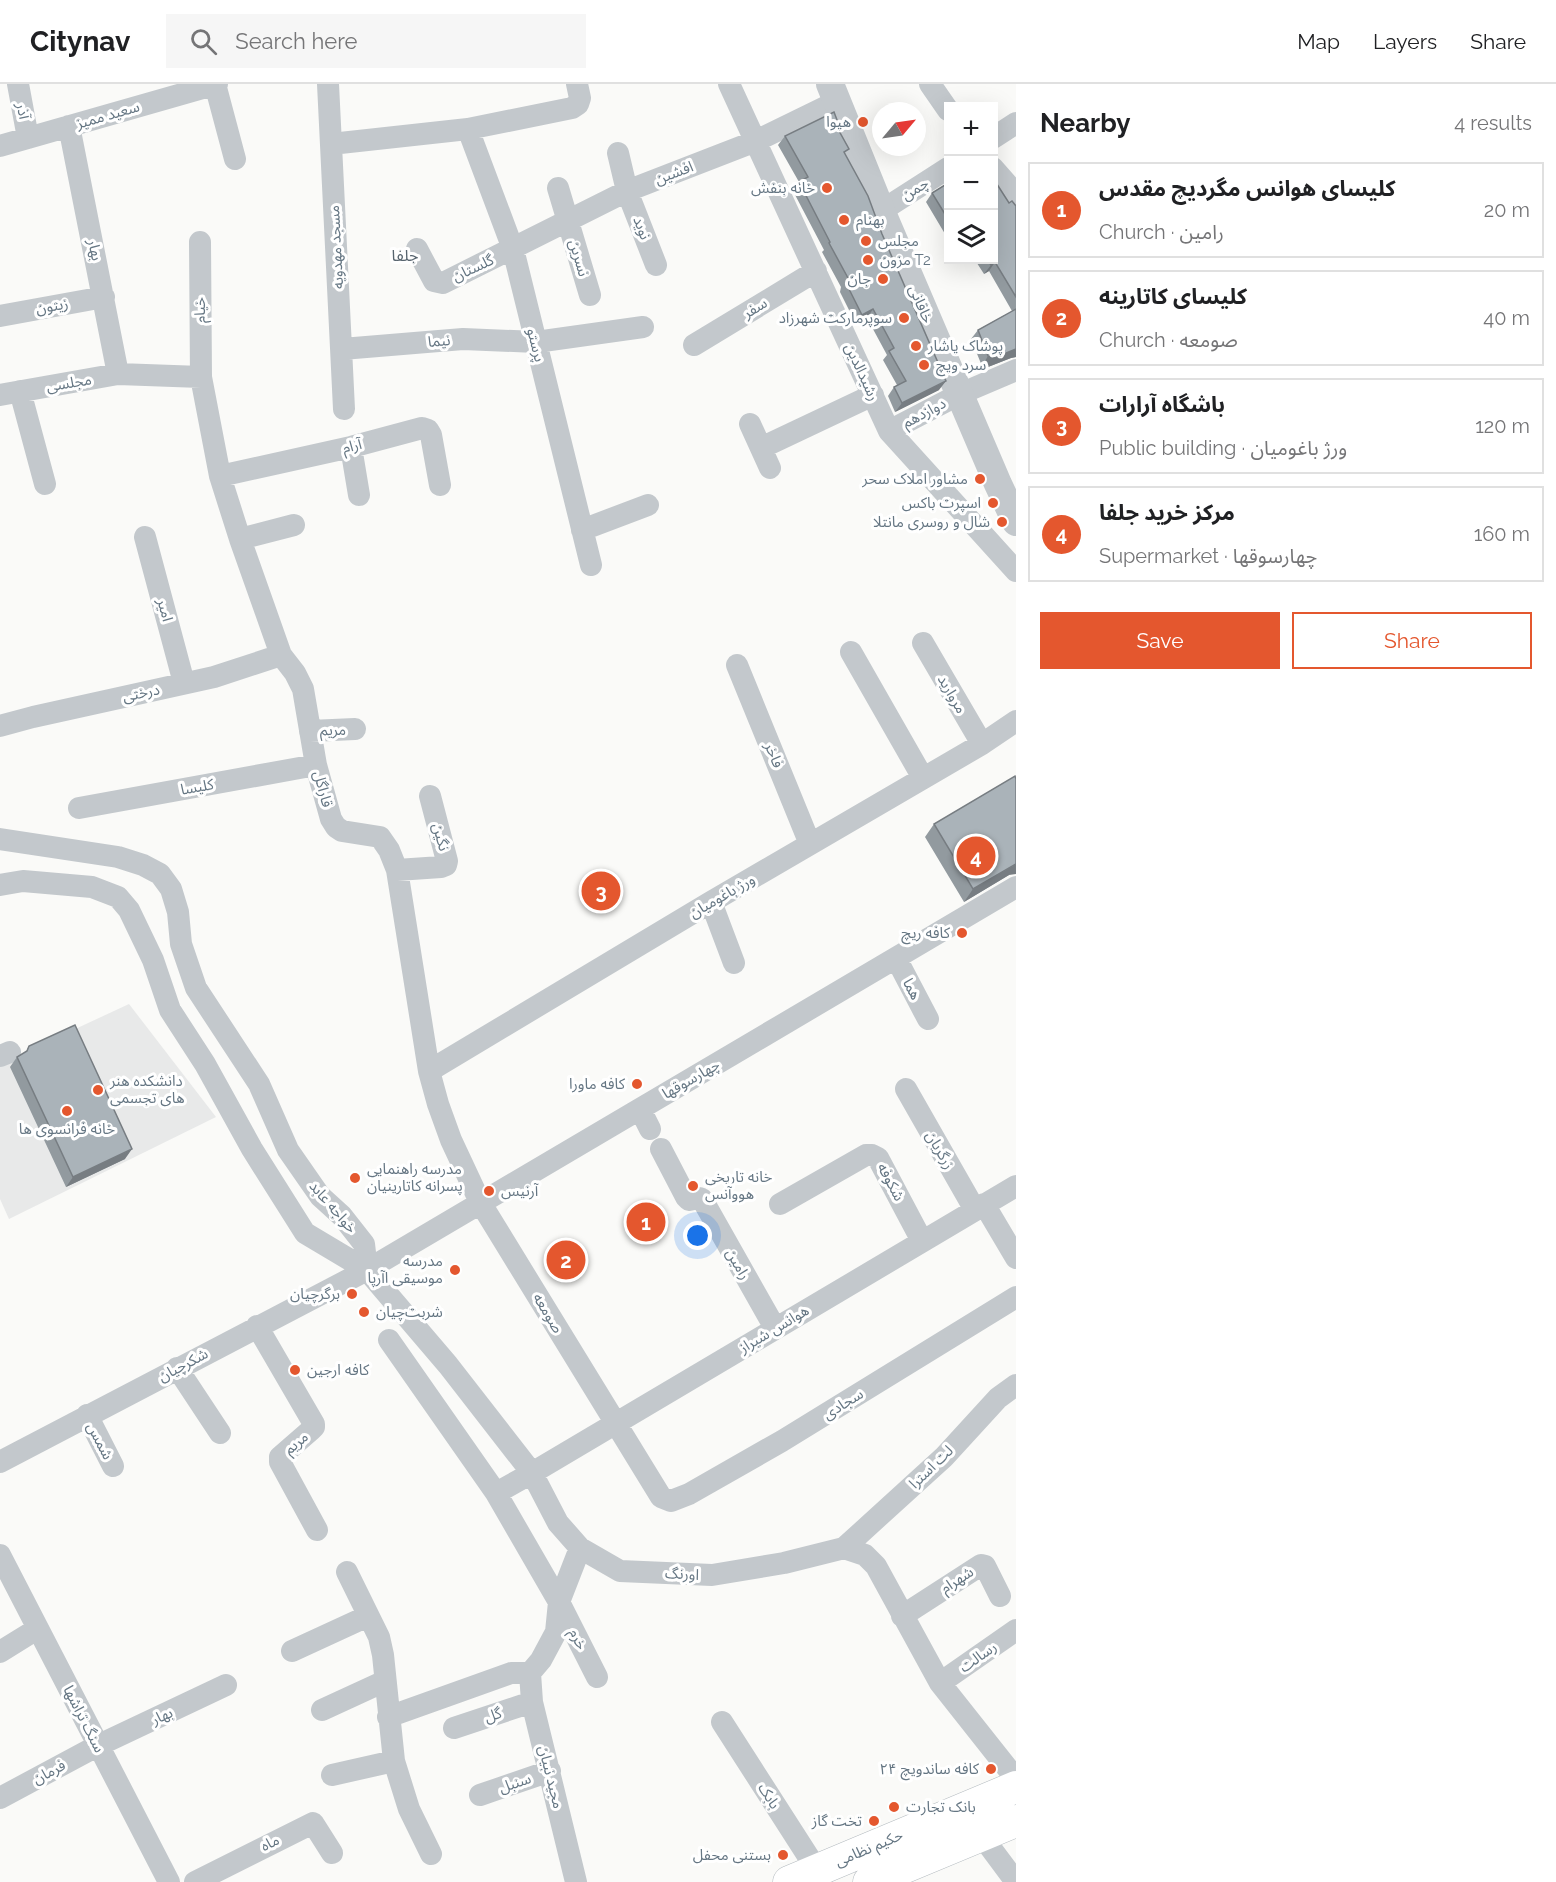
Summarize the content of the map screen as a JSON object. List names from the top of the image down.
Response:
{
  "streets": {
    "main road": ["حکیم نظامی"],
    "street": [
      "آذر",
      "سعید ممیز",
      "افشین",
      "چمن",
      "نوید",
      "مسجد مهدویه",
      "بهار",
      "نسرین",
      "گلستان",
      "خاقانی",
      "زیتون",
      "سفر",
      "خیام",
      "نیما",
      "پرستو",
      "رشیدالدین",
      "مجلسی",
      "دوازدهم",
      "آرام",
      "امیر",
      "درختی",
      "مروارید",
      "مریم",
      "فاخر",
      "کلیسا",
      "قاراگل",
      "نگین",
      "ورژ باغومیان",
      "هما",
      "چهارسوقها",
      "زرگریان",
      "شکوفه",
      "خواجه عابد",
      "رامین",
      "صومعه",
      "هوانس شیراز",
      "شکرچیان",
      "سجادی",
      "شمس",
      "لت استرا",
      "اورنگ",
      "شهرام",
      "خرم",
      "رسالت",
      "گل",
      "سنگ تراشها",
      "فرمان",
      "مجید نبیان",
      "سنبل",
      "بابک",
      "ماه"
    ]
  },
  "crossings": [
    ["آذر", "سعید ممیز"],
    ["سعید ممیز", "بهار"],
    ["افشین", "نوید"],
    ["افشین", "نسرین"],
    ["افشین", "گلستان"],
    ["افشین", "خاقانی"],
    ["افشین", "پرستو"],
    ["افشین", "رشیدالدین"],
    ["چمن", "خاقانی"],
    ["مسجد مهدویه", "نیما"],
    ["بهار", "زیتون"],
    ["بهار", "مجلسی"],
    ["بهار", "سنگ تراشها"],
    ["بهار", "فرمان"],
    ["گلستان", "پرستو"],
    ["خاقانی", "دوازدهم"],
    ["سفر", "رشیدالدین"],
    ["خیام", "مجلسی"],
    ["خیام", "قاراگل"],
    ["نیما", "پرستو"],
    ["رشیدالدین", "دوازدهم"],
    ["مجلسی", "قاراگل"],
    ["آرام", "قاراگل"],
    ["امیر", "درختی"],
    ["درختی", "قاراگل"],
    ["مروارید", "ورژ باغومیان"],
    ["مریم", "قاراگل"],
    ["مریم", "شکرچیان"],
    ["فاخر", "ورژ باغومیان"],
    ["کلیسا", "قاراگل"],
    ["قاراگل", "نگین"],
    ["قاراگل", "ورژ باغومیان"],
    ["قاراگل", "چهارسوقها"],
    ["قاراگل", "صومعه"],
    ["هما", "چهارسوقها"],
    ["چهارسوقها", "خواجه عابد"],
    ["چهارسوقها", "رامین"],
    ["چهارسوقها", "صومعه"],
    ["چهارسوقها", "شکرچیان"],
    ["چهارسوقها", "اورنگ"],
    ["زرگریان", "هوانس شیراز"],
    ["شکوفه", "هوانس شیراز"],
    ["خواجه عابد", "شکرچیان"],
    ["خواجه عابد", "اورنگ"],
    ["رامین", "هوانس شیراز"],
    ["صومعه", "هوانس شیراز"],
    ["صومعه", "سجادی"],
    ["هوانس شیراز", "اورنگ"],
    ["شکرچیان", "شمس"],
    ["شکرچیان", "اورنگ"],
    ["لت استرا", "اورنگ"],
    ["گل", "مجید نبیان"],
    ["سنگ تراشها", "فرمان"],
    ["مجید نبیان", "سنبل"],
    ["بابک", "حکیم نظامی"]
  ],
  "districts": ["جلفا"],
  "places": [
    "هیوا",
    "خانه بنفش",
    "بهنام",
    "مجلس",
    "مزون T2",
    "جان",
    "سوپرمارکت شهرزاد",
    "پوشاک یاشار",
    "سرد ویچ",
    "مشاور املاک سحر",
    "اسپرت باکس",
    "شال و روسری مانتلا",
    "کافه ریچ",
    "کافه ماورا",
    "دانشکده هنر های تجسمی",
    "خانه فرانسوی ها",
    "مدرسه راهنمایی پسرانه کاتارینیان",
    "خانه تاریخی هووآنس",
    "آرنیس",
    "مدرسه موسیقی اآرپا",
    "برگرچیان",
    "شربت‌چیان",
    "کافه ارجین",
    "کافه ساندویچ ۲۴",
    "بانک تجارت",
    "تخت گاز",
    "بستنی محفل"
  ],
  "north": "top right",
  "page": {
    "header": "Citynav",
    "search": "Search here",
    "nav": ["Map", "Layers", "Share"],
    "heading": ["Nearby", "4 results"],
    "map_buttons": ["+", "−"],
    "list": [
      {
        "mark": "1",
        "name": "کلیسای هوانس مگردیچ مقدس",
        "note": "Church · رامین",
        "value": "20 m"
      },
      {
        "mark": "2",
        "name": "کلیسای کاتارینه",
        "note": "Church · صومعه",
        "value": "40 m"
      },
      {
        "mark": "3",
        "name": "باشگاه آرارات",
        "note": "Public building · ورژ باغومیان",
        "value": "120 m"
      },
      {
        "mark": "4",
        "name": "مرکز خرید جلفا",
        "note": "Supermarket · چهارسوقها",
        "value": "160 m"
      }
    ],
    "buttons": ["Save", "Share"],
    "pins": [
      "4",
      "3",
      "1",
      "2"
    ]
  }
}
